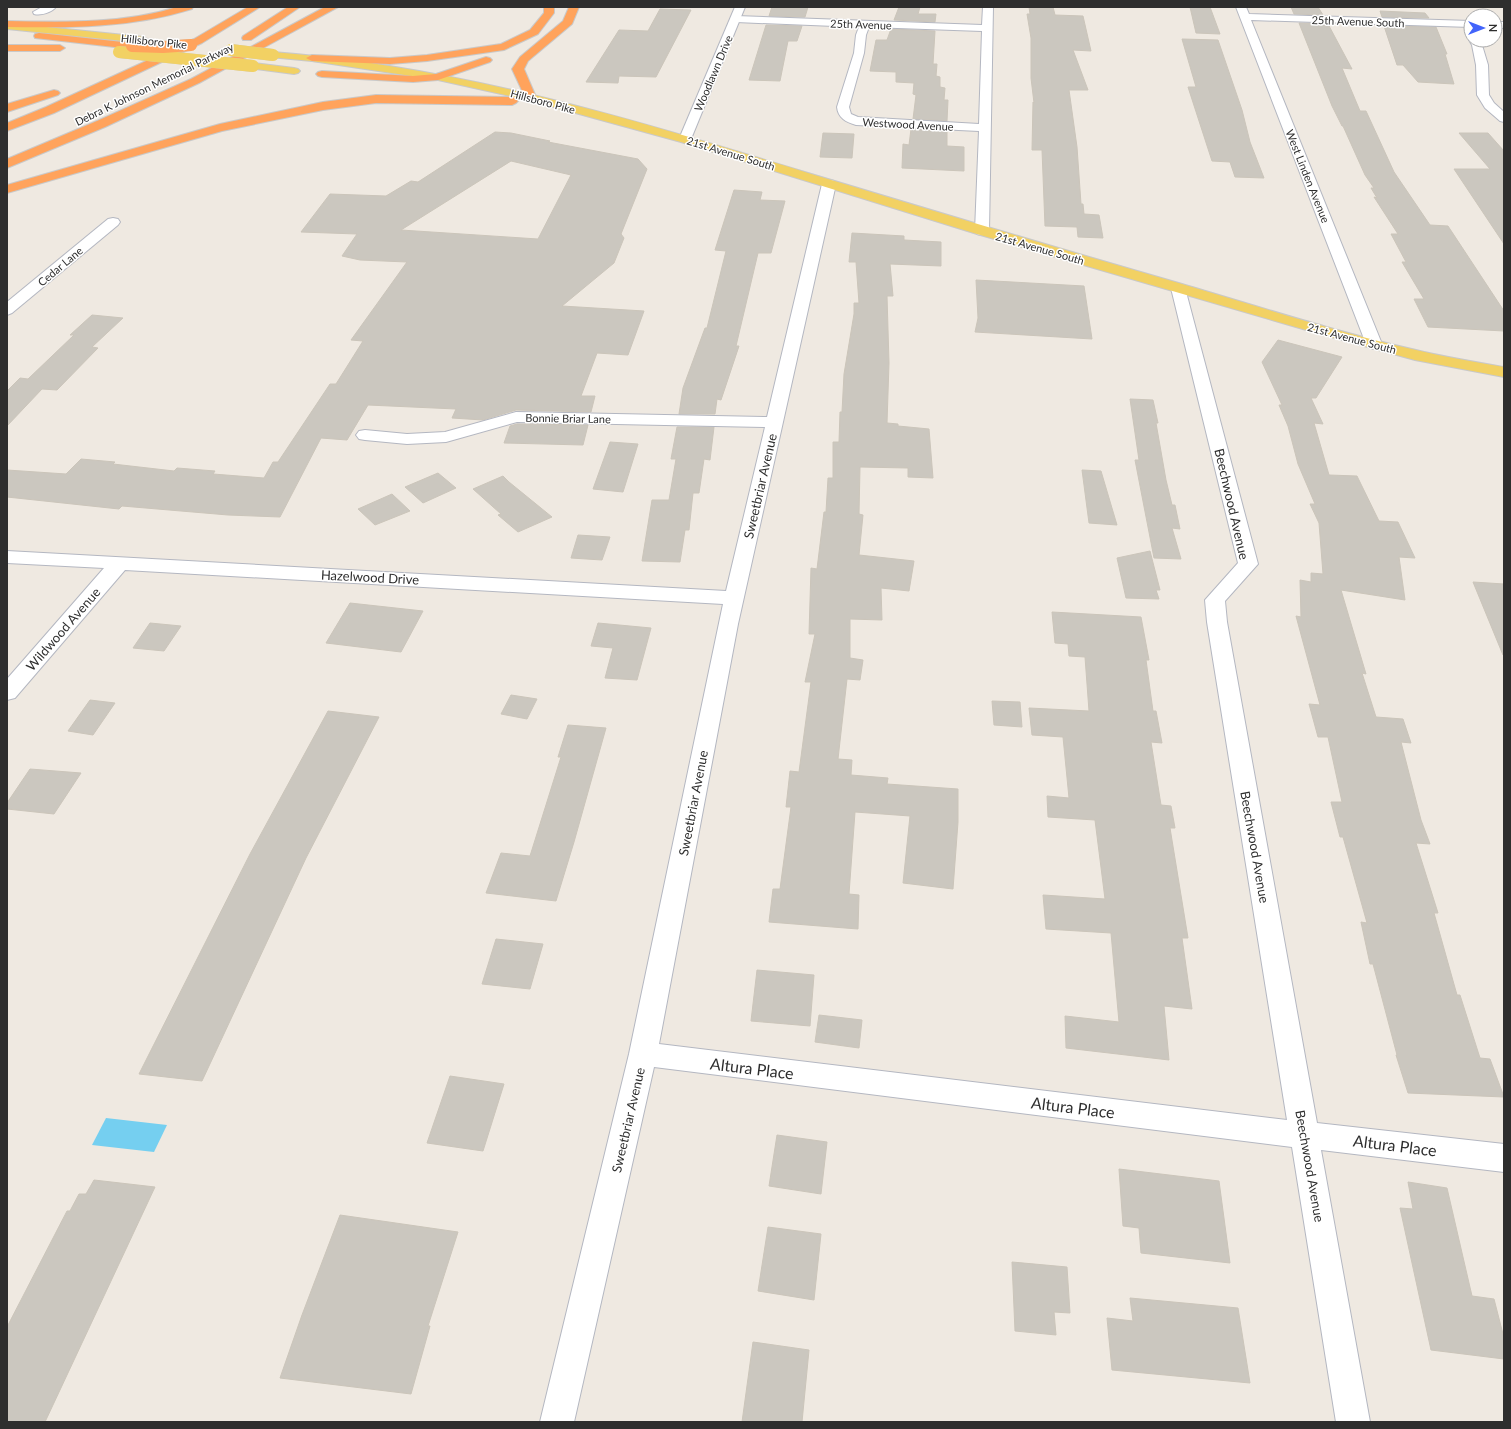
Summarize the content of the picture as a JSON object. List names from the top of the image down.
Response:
{
  "streets": {
    "highway": ["Debra K Johnson Memorial Parkway"],
    "main road": ["Hillsboro Pike", "21st Avenue South"],
    "street": [
      "25th Avenue South",
      "25th Avenue",
      "Woodlawn Drive",
      "Westwood Avenue",
      "West Linden Avenue",
      "Cedar Lane",
      "Bonnie Briar Lane",
      "Sweetbriar Avenue",
      "Beechwood Avenue",
      "Hazelwood Drive",
      "Wildwood Avenue",
      "Altura Place"
    ]
  },
  "crossings": [
    ["25th Avenue South", "West Linden Avenue"],
    ["25th Avenue", "Woodlawn Drive"],
    ["25th Avenue", "Westwood Avenue"],
    ["Hillsboro Pike", "21st Avenue South"],
    ["Woodlawn Drive", "21st Avenue South"],
    ["21st Avenue South", "West Linden Avenue"],
    ["21st Avenue South", "Sweetbriar Avenue"],
    ["21st Avenue South", "Beechwood Avenue"],
    ["Bonnie Briar Lane", "Sweetbriar Avenue"],
    ["Sweetbriar Avenue", "Hazelwood Drive"],
    ["Sweetbriar Avenue", "Altura Place"],
    ["Beechwood Avenue", "Altura Place"],
    ["Hazelwood Drive", "Wildwood Avenue"]
  ],
  "north": "right"
}
